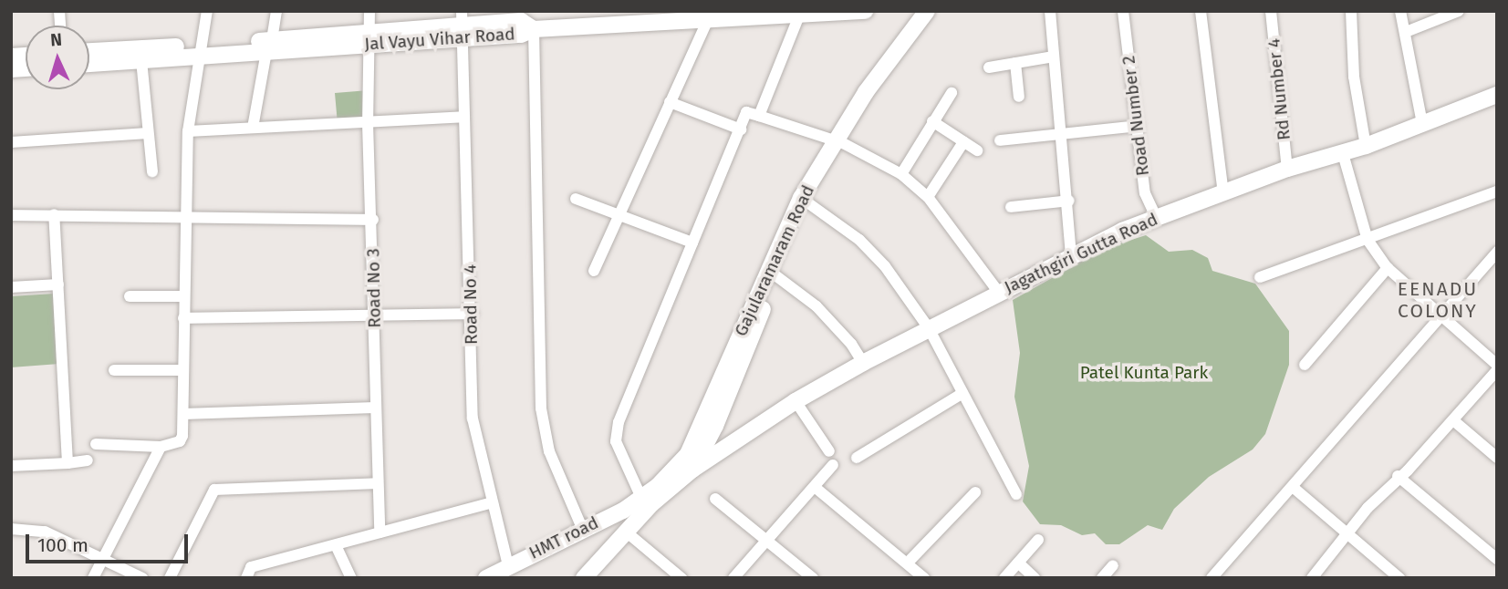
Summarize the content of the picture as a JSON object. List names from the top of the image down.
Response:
{
  "streets": {
    "street": [
      "Jal Vayu Vihar Road",
      "Rd Number 4",
      "Road Number 2",
      "Jagathgiri Gutta Road",
      "Gajularamaram Road",
      "Road No 3",
      "Road No 4",
      "HMT road"
    ]
  },
  "crossings": [
    ["Jal Vayu Vihar Road", "Road No 3"],
    ["Jal Vayu Vihar Road", "Road No 4"],
    ["Rd Number 4", "Jagathgiri Gutta Road"],
    ["Road Number 2", "Jagathgiri Gutta Road"],
    ["Jagathgiri Gutta Road", "Gajularamaram Road"],
    ["Gajularamaram Road", "HMT road"],
    ["Road No 4", "HMT road"]
  ],
  "districts": ["EENADU COLONY"],
  "parks": ["Patel Kunta Park"],
  "scale_bar": "100 m",
  "north": "top"
}
